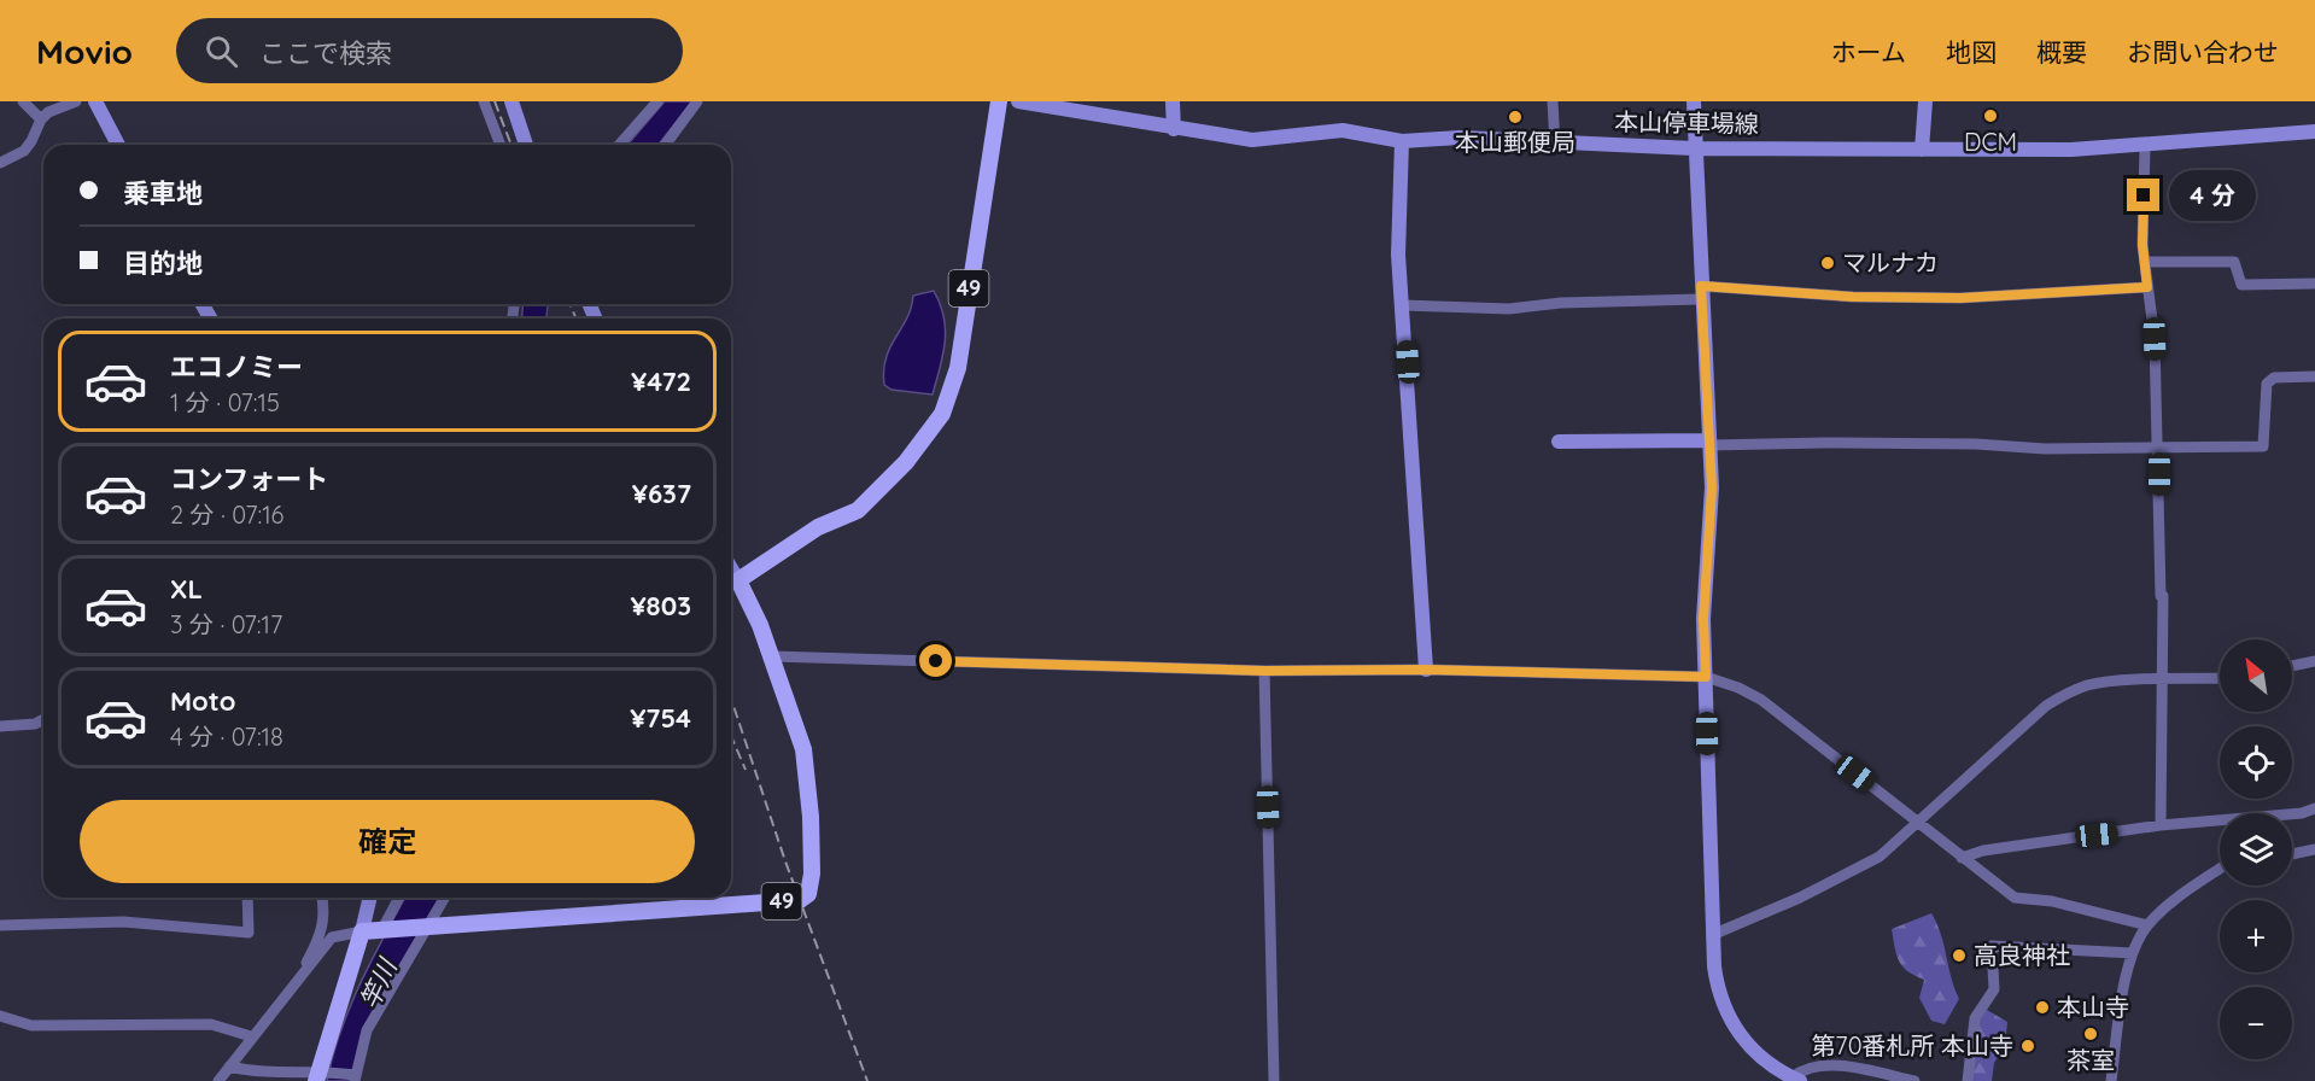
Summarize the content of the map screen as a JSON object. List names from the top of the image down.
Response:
{
  "streets": {
    "main road": ["49"],
    "street": ["本山停車場線"]
  },
  "water": ["竿川"],
  "places": [
    "DCM",
    "本山郵便局",
    "マルナカ",
    "高良神社",
    "本山寺",
    "茶室",
    "第70番札所 本山寺"
  ],
  "north": "top left",
  "page": {
    "header": "Movio",
    "search": "ここで検索",
    "nav": [
      "ホーム",
      "地図",
      "概要",
      "お問い合わせ"
    ],
    "banner": ["乗車地", "目的地"],
    "bubble": "4 分",
    "list": [
      {
        "name": "エコノミー",
        "note": "1 分 · 07:15",
        "value": "¥472"
      },
      {
        "name": "コンフォート",
        "note": "2 分 · 07:16",
        "value": "¥637"
      },
      {
        "name": "XL",
        "note": "3 分 · 07:17",
        "value": "¥803"
      },
      {
        "name": "Moto",
        "note": "4 分 · 07:18",
        "value": "¥754"
      }
    ],
    "map_buttons": ["+", "−"],
    "buttons": "確定"
  }
}
